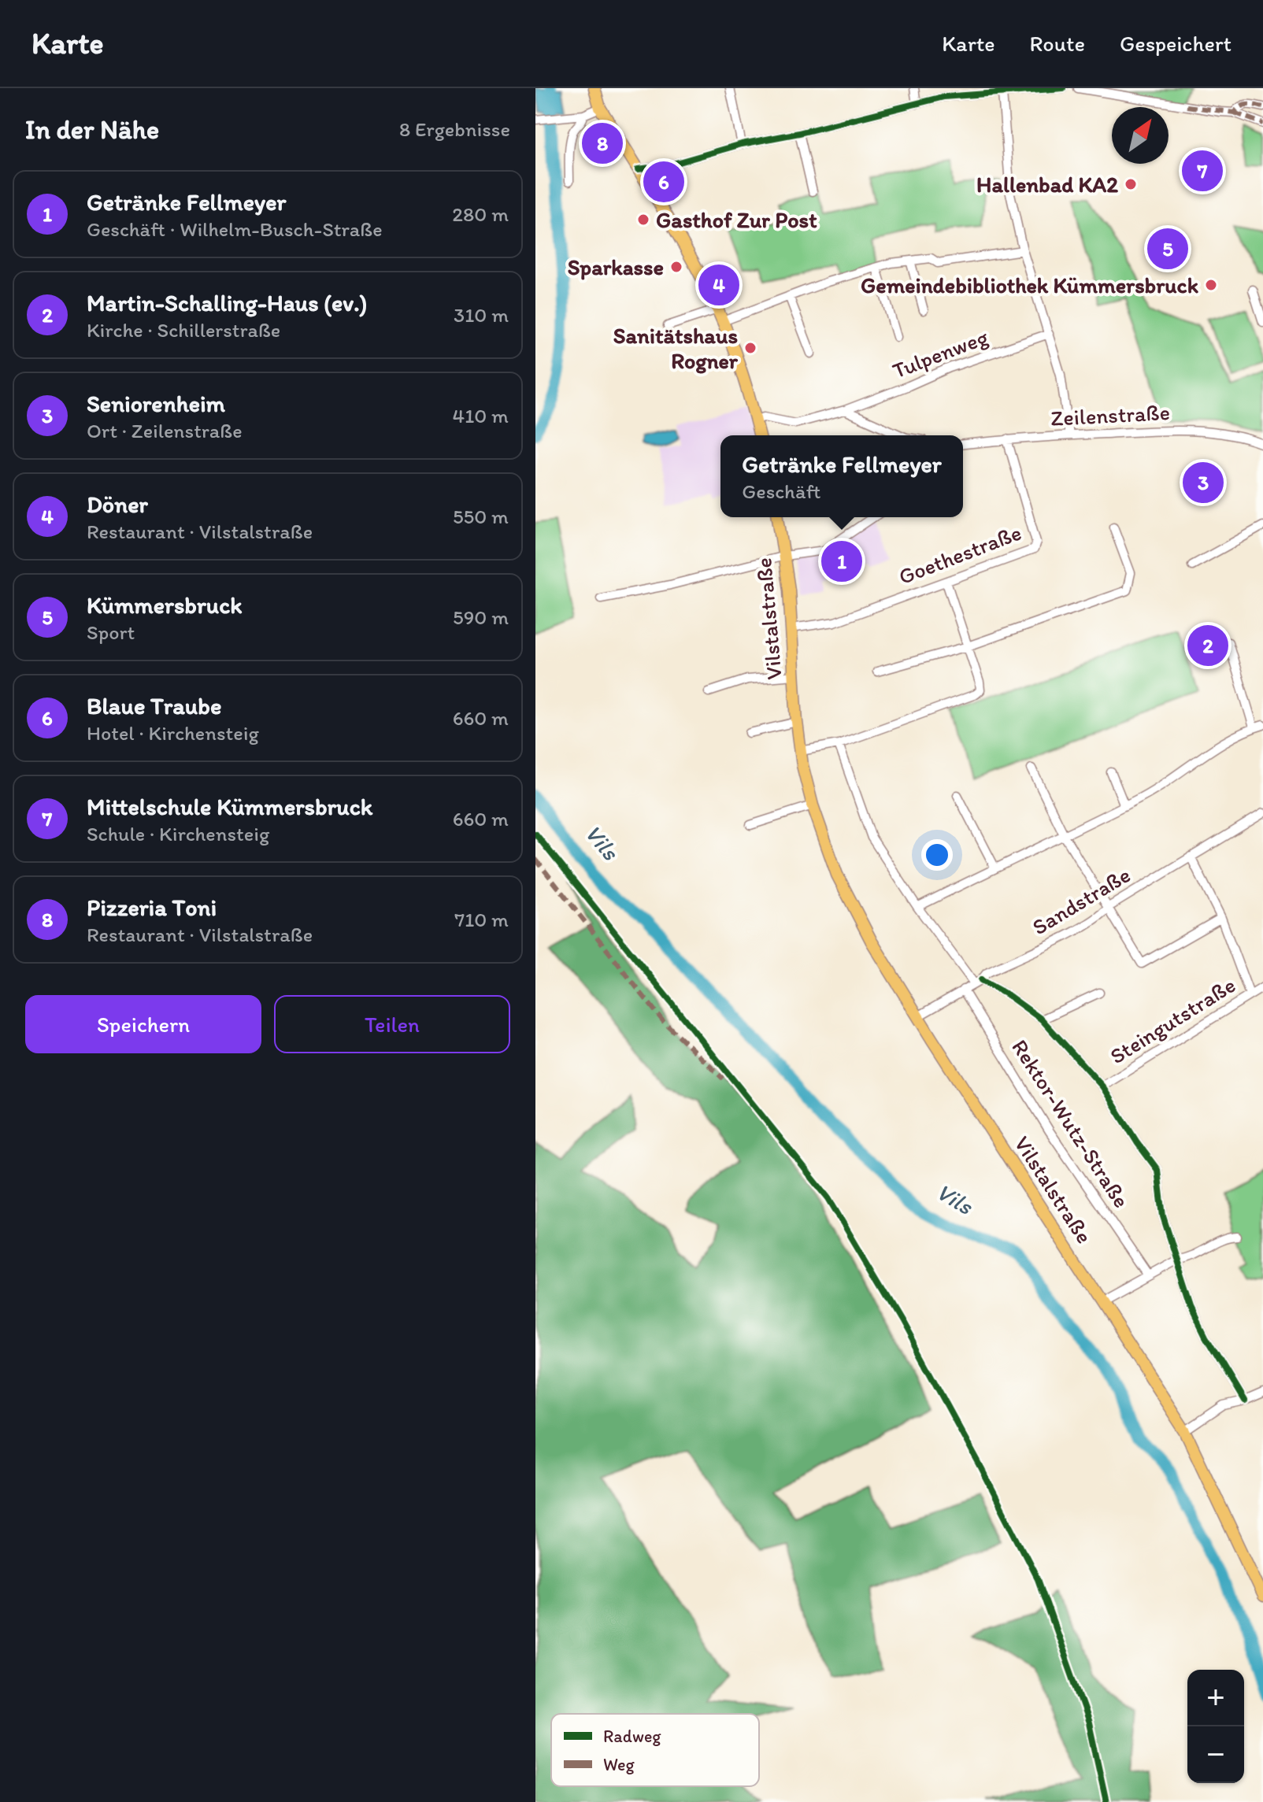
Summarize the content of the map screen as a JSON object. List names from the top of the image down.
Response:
{
  "streets": {
    "main road": ["Vilstalstraße"],
    "street": [
      "Tulpenweg",
      "Zeilenstraße",
      "Goethestraße",
      "Sandstraße",
      "Steingutstraße",
      "Rektor-Wutz-Straße"
    ]
  },
  "crossings": [
    ["Zeilenstraße", "Goethestraße"],
    ["Goethestraße", "Vilstalstraße"],
    ["Vilstalstraße", "Sandstraße"],
    ["Sandstraße", "Rektor-Wutz-Straße"]
  ],
  "water": ["Vils"],
  "places": [
    "Hallenbad KA2",
    "Gasthof Zur Post",
    "Sparkasse",
    "Gemeindebibliothek Kümmersbruck",
    "Sanitätshaus Rogner"
  ],
  "legend": ["Radweg", "Weg"],
  "north": "top right",
  "page": {
    "header": "Karte",
    "nav": ["Karte", "Route", "Gespeichert"],
    "heading": ["In der Nähe", "8 Ergebnisse"],
    "pins": [
      "8",
      "7",
      "6",
      "5",
      "4",
      "3",
      "1",
      "2"
    ],
    "list": [
      {
        "mark": "1",
        "name": "Getränke Fellmeyer",
        "note": "Geschäft · Wilhelm-Busch-Straße",
        "value": "280 m"
      },
      {
        "mark": "2",
        "name": "Martin-Schalling-Haus (ev.)",
        "note": "Kirche · Schillerstraße",
        "value": "310 m"
      },
      {
        "mark": "3",
        "name": "Seniorenheim",
        "note": "Ort · Zeilenstraße",
        "value": "410 m"
      },
      {
        "mark": "4",
        "name": "Döner",
        "note": "Restaurant · Vilstalstraße",
        "value": "550 m"
      },
      {
        "mark": "5",
        "name": "Kümmersbruck",
        "note": "Sport",
        "value": "590 m"
      },
      {
        "mark": "6",
        "name": "Blaue Traube",
        "note": "Hotel · Kirchensteig",
        "value": "660 m"
      },
      {
        "mark": "7",
        "name": "Mittelschule Kümmersbruck",
        "note": "Schule · Kirchensteig",
        "value": "660 m"
      },
      {
        "mark": "8",
        "name": "Pizzeria Toni",
        "note": "Restaurant · Vilstalstraße",
        "value": "710 m"
      }
    ],
    "popup": ["Getränke Fellmeyer", "Geschäft"],
    "buttons": ["Speichern", "Teilen"],
    "map_buttons": ["+", "−"]
  }
}
